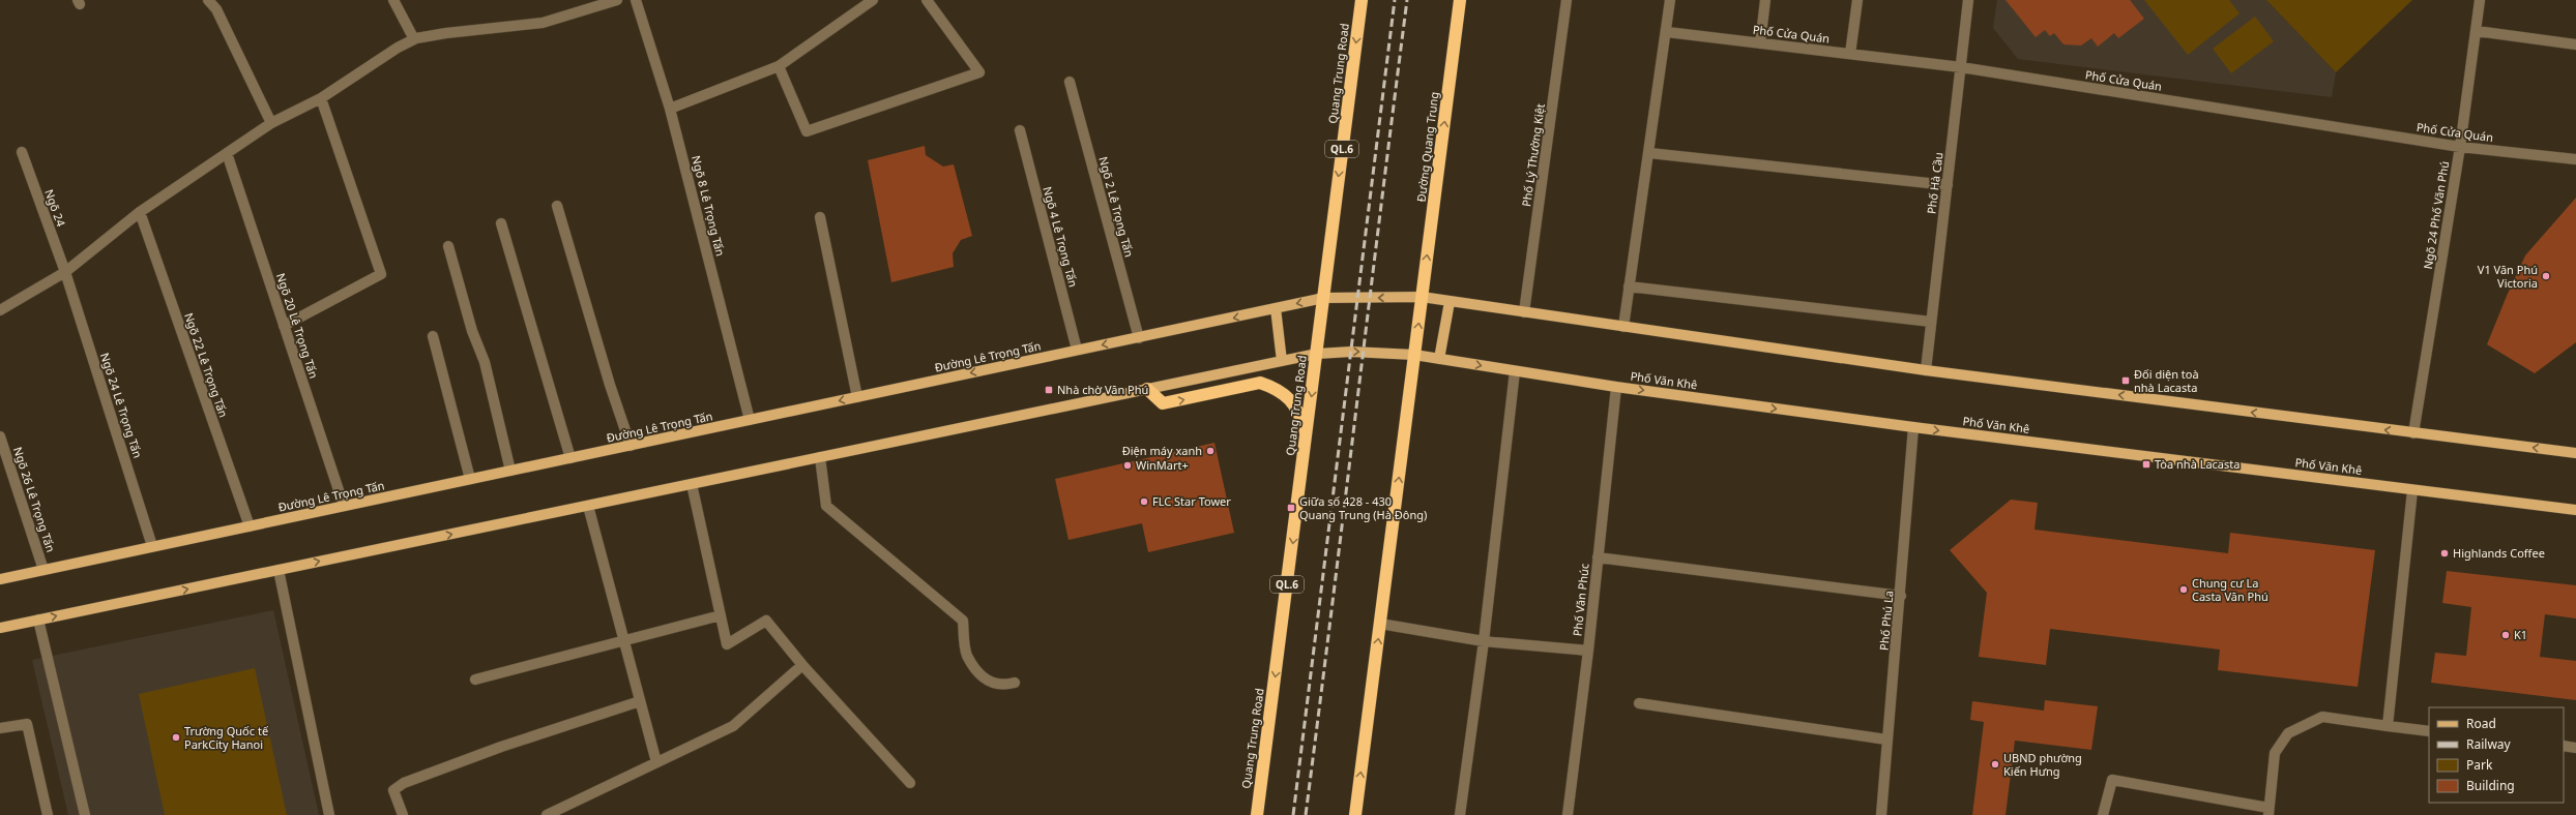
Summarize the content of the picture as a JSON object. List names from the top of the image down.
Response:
{
  "streets": {
    "highway": ["Quang Trung Road", "Đường Quang Trung", "QL.6"],
    "main road": ["Đường Lê Trọng Tấn", "Phố Văn Khê"],
    "street": [
      "Phố Cửa Quán",
      "Phố Lý Thường Kiệt",
      "Phố Hà Cầu",
      "Ngõ 8 Lê Trọng Tấn",
      "Ngõ 2 Lê Trọng Tấn",
      "Ngõ 24",
      "Ngõ 24 Phố Văn Phú",
      "Ngõ 4 Lê Trọng Tấn",
      "Ngõ 20 Lê Trọng Tấn",
      "Ngõ 22 Lê Trọng Tấn",
      "Ngõ 24 Lê Trọng Tấn",
      "Ngõ 26 Lê Trọng Tấn",
      "Phố Văn Phúc",
      "Phố Phú La"
    ]
  },
  "crossings": [
    ["Phố Cửa Quán", "Phố Hà Cầu"],
    ["Phố Cửa Quán", "Ngõ 24 Phố Văn Phú"],
    ["Quang Trung Road", "Đường Lê Trọng Tấn"],
    ["Quang Trung Road", "Phố Văn Khê"],
    ["Đường Quang Trung", "Đường Lê Trọng Tấn"],
    ["Ngõ 8 Lê Trọng Tấn", "Đường Lê Trọng Tấn"],
    ["Ngõ 2 Lê Trọng Tấn", "Đường Lê Trọng Tấn"],
    ["Ngõ 24", "Ngõ 24 Lê Trọng Tấn"],
    ["Ngõ 4 Lê Trọng Tấn", "Đường Lê Trọng Tấn"],
    ["Ngõ 20 Lê Trọng Tấn", "Đường Lê Trọng Tấn"],
    ["Đường Lê Trọng Tấn", "Ngõ 22 Lê Trọng Tấn"],
    ["Đường Lê Trọng Tấn", "Ngõ 24 Lê Trọng Tấn"],
    ["Đường Lê Trọng Tấn", "Ngõ 26 Lê Trọng Tấn"],
    ["Phố Văn Khê", "Phố Văn Phúc"],
    ["Phố Văn Khê", "Phố Phú La"]
  ],
  "one_way": ["Đường Quang Trung"],
  "places": {
    "other": [
      "V1 Văn Phú Victoria",
      "Điện máy xanh",
      "WinMart+",
      "FLC Star Tower",
      "Highlands Coffee",
      "Chung cư La Casta Văn Phú",
      "K1",
      "Trường Quốc tế ParkCity Hanoi",
      "UBND phường Kiến Hưng"
    ],
    "transit": [
      "Đối diện toà nhà Lacasta",
      "Nhà chờ Văn Phú",
      "Tòa nhà Lacasta",
      "Giữa số 428 - 430 Quang Trung (Hà Đông)"
    ]
  },
  "legend": [
    "Road",
    "Railway",
    "Park",
    "Building"
  ]
}
